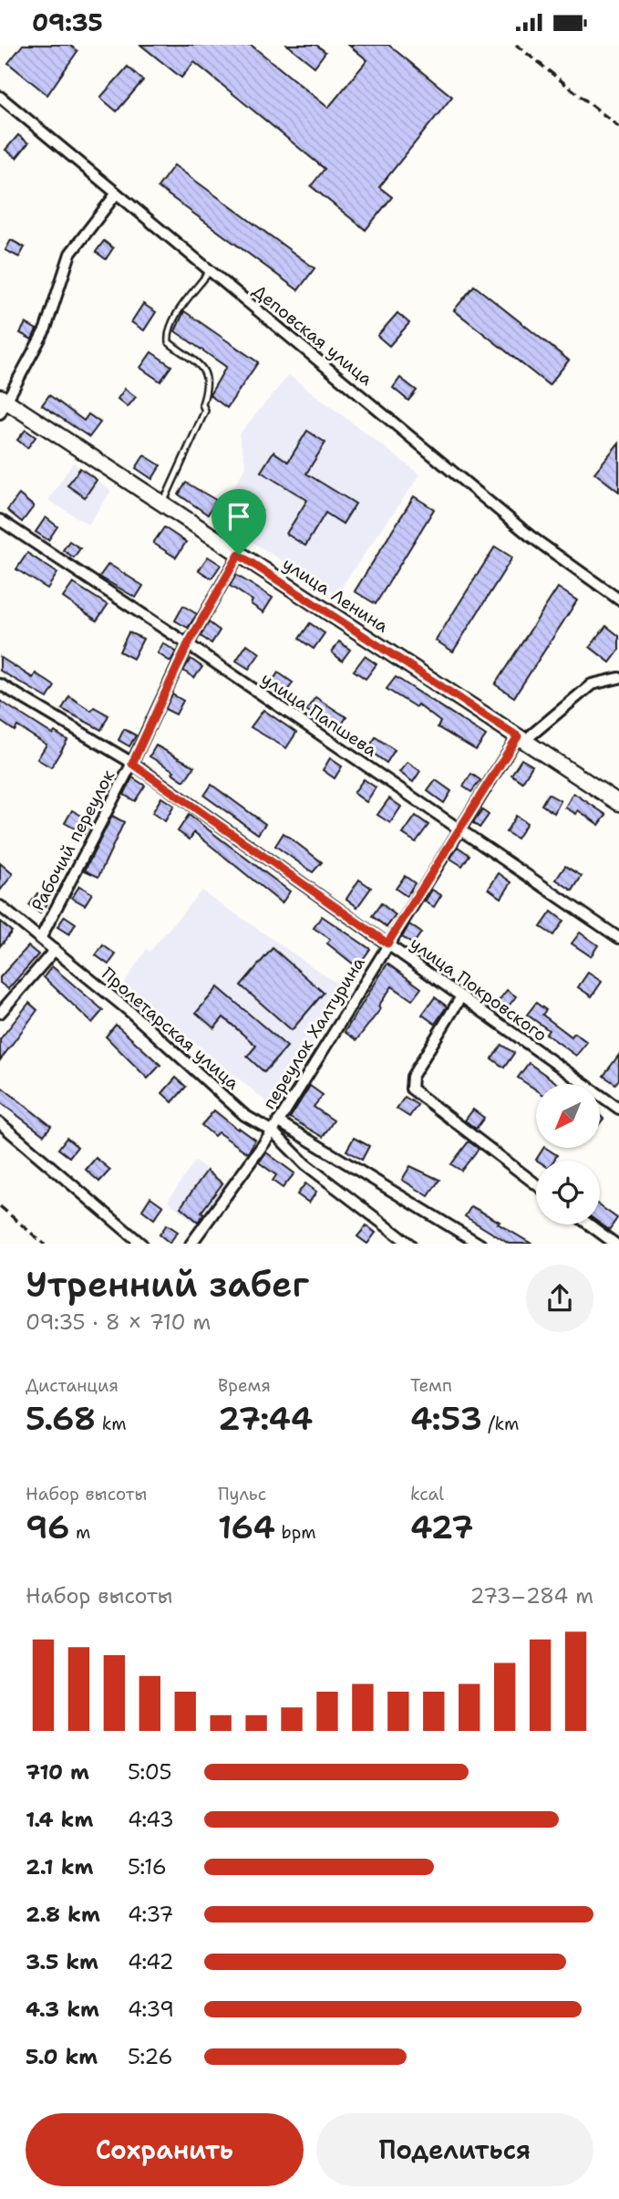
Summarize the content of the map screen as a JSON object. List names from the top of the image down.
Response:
{
  "streets": {
    "main road": ["улица Ленина"],
    "street": [
      "Деповская улица",
      "улица Папшева",
      "Рабочий переулок",
      "улица Покровского",
      "Пролетарская улица",
      "переулок Халтурина"
    ]
  },
  "crossings": [
    ["улица Ленина", "Рабочий переулок"],
    ["улица Ленина", "переулок Халтурина"],
    ["улица Папшева", "Рабочий переулок"],
    ["улица Папшева", "переулок Халтурина"],
    ["Рабочий переулок", "улица Покровского"],
    ["Рабочий переулок", "Пролетарская улица"],
    ["улица Покровского", "переулок Халтурина"],
    ["Пролетарская улица", "переулок Халтурина"]
  ],
  "north": "bottom left",
  "page": {
    "status": "09:35",
    "heading": ["Утренний забег", "09:35 · 8 × 710 m"],
    "stats": [
      ["Дистанция", "5.68 km"],
      ["Время", "27:44"],
      ["Темп", "4:53 /km"],
      ["Набор высоты", "96 m"],
      ["Пульс", "164 bpm"],
      ["kcal", "427"]
    ],
    "chart": ["Набор высоты", "273–284 m"],
    "list": [
      {
        "name": "710 m",
        "note": "5:05"
      },
      {
        "name": "1.4 km",
        "note": "4:43"
      },
      {
        "name": "2.1 km",
        "note": "5:16"
      },
      {
        "name": "2.8 km",
        "note": "4:37"
      },
      {
        "name": "3.5 km",
        "note": "4:42"
      },
      {
        "name": "4.3 km",
        "note": "4:39"
      },
      {
        "name": "5.0 km",
        "note": "5:26"
      }
    ],
    "buttons": ["Сохранить", "Поделиться"]
  }
}
